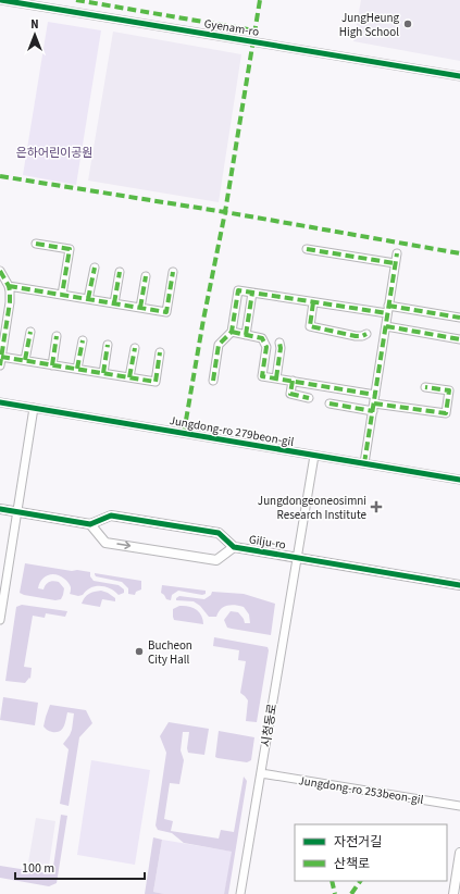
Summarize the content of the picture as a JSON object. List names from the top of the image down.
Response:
{
  "streets": {
    "street": [
      "Gyenam-ro",
      "Jungdong-ro 279beon-gil",
      "Gilju-ro",
      "시청동로",
      "Jungdong-ro 253beon-gil"
    ]
  },
  "crossings": [
    ["Jungdong-ro 279beon-gil", "시청동로"],
    ["Gilju-ro", "시청동로"],
    ["시청동로", "Jungdong-ro 253beon-gil"]
  ],
  "parks": ["은하어린이공원"],
  "places": {
    "other": ["JungHeung High School", "Bucheon City Hall"],
    "health": ["Jungdongeoneosimni Research Institute"]
  },
  "legend": ["자전거길", "산책로"],
  "scale_bar": "100 m",
  "north": "top"
}
